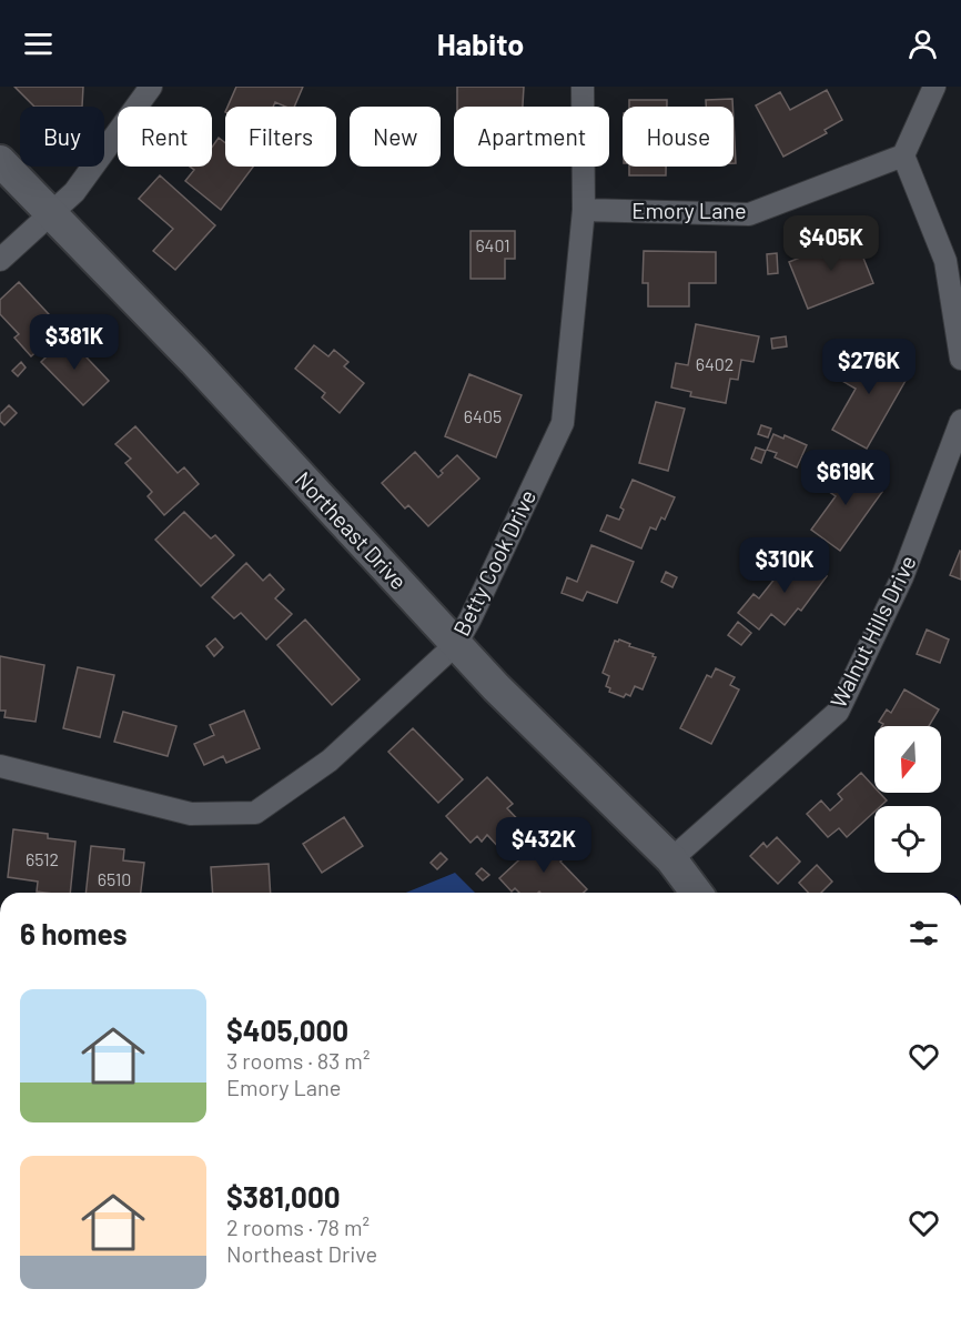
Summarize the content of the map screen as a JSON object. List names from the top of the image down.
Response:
{
  "streets": {
    "street": [
      "Emory Lane",
      "Northeast Drive",
      "Betty Cook Drive",
      "Walnut Hills Drive"
    ]
  },
  "crossings": [
    ["Emory Lane", "Betty Cook Drive"],
    ["Northeast Drive", "Betty Cook Drive"],
    ["Northeast Drive", "Walnut Hills Drive"]
  ],
  "house_numbers": [
    "6401",
    "6402",
    "6405",
    "6512",
    "6510"
  ],
  "north": "bottom",
  "page": {
    "header": "Habito",
    "chip": [
      "Buy",
      "Rent",
      "Filters",
      "New",
      "Apartment",
      "House"
    ],
    "price": [
      "$405K",
      "$381K",
      "$276K",
      "$619K",
      "$310K",
      "$432K"
    ],
    "heading": "6 homes",
    "list": [
      {
        "name": "$405,000",
        "note": "3 rooms · 83 m² · Emory Lane"
      },
      {
        "name": "$381,000",
        "note": "2 rooms · 78 m² · Northeast Drive"
      }
    ]
  }
}
